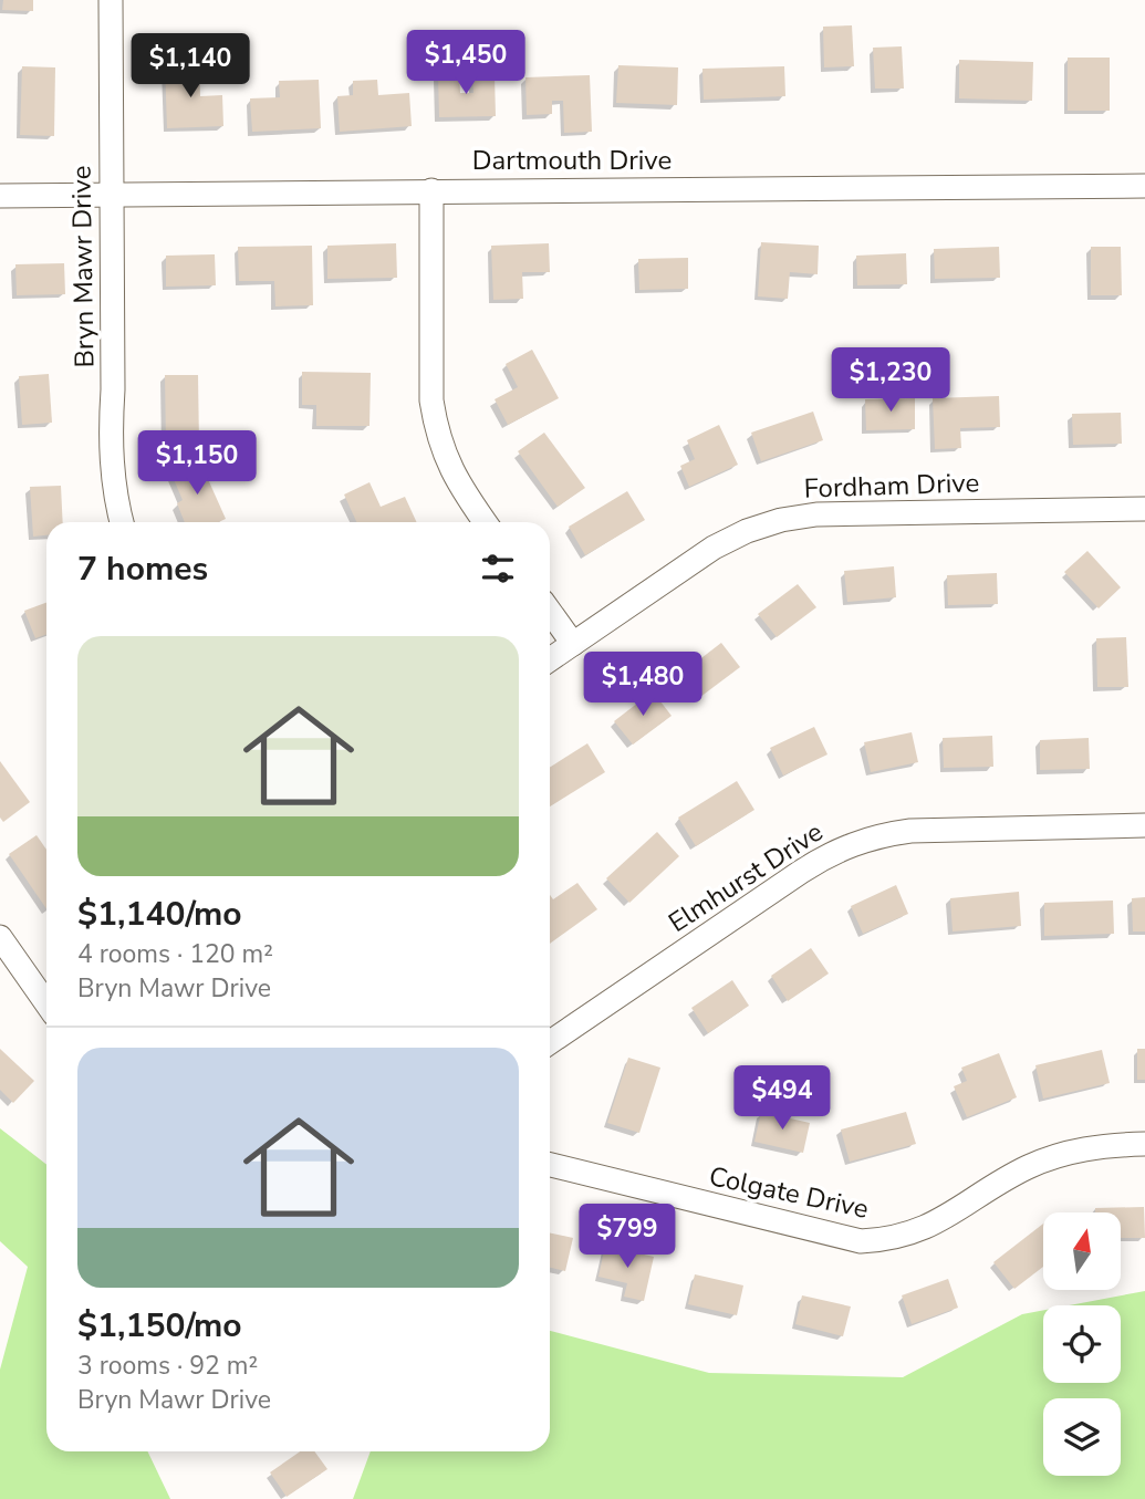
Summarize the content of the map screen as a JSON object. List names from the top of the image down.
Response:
{
  "streets": {
    "street": [
      "Dartmouth Drive",
      "Bryn Mawr Drive",
      "Fordham Drive",
      "Elmhurst Drive",
      "Colgate Drive"
    ]
  },
  "crossings": [
    ["Dartmouth Drive", "Bryn Mawr Drive"]
  ],
  "north": "top",
  "page": {
    "price": [
      "$1,450",
      "$1,140",
      "$1,230",
      "$1,150",
      "$1,480",
      "$494",
      "$799"
    ],
    "heading": "7 homes",
    "list": [
      {
        "name": "$1,140/mo",
        "note": "4 rooms · 120 m² · Bryn Mawr Drive"
      },
      {
        "name": "$1,150/mo",
        "note": "3 rooms · 92 m² · Bryn Mawr Drive"
      }
    ]
  }
}
